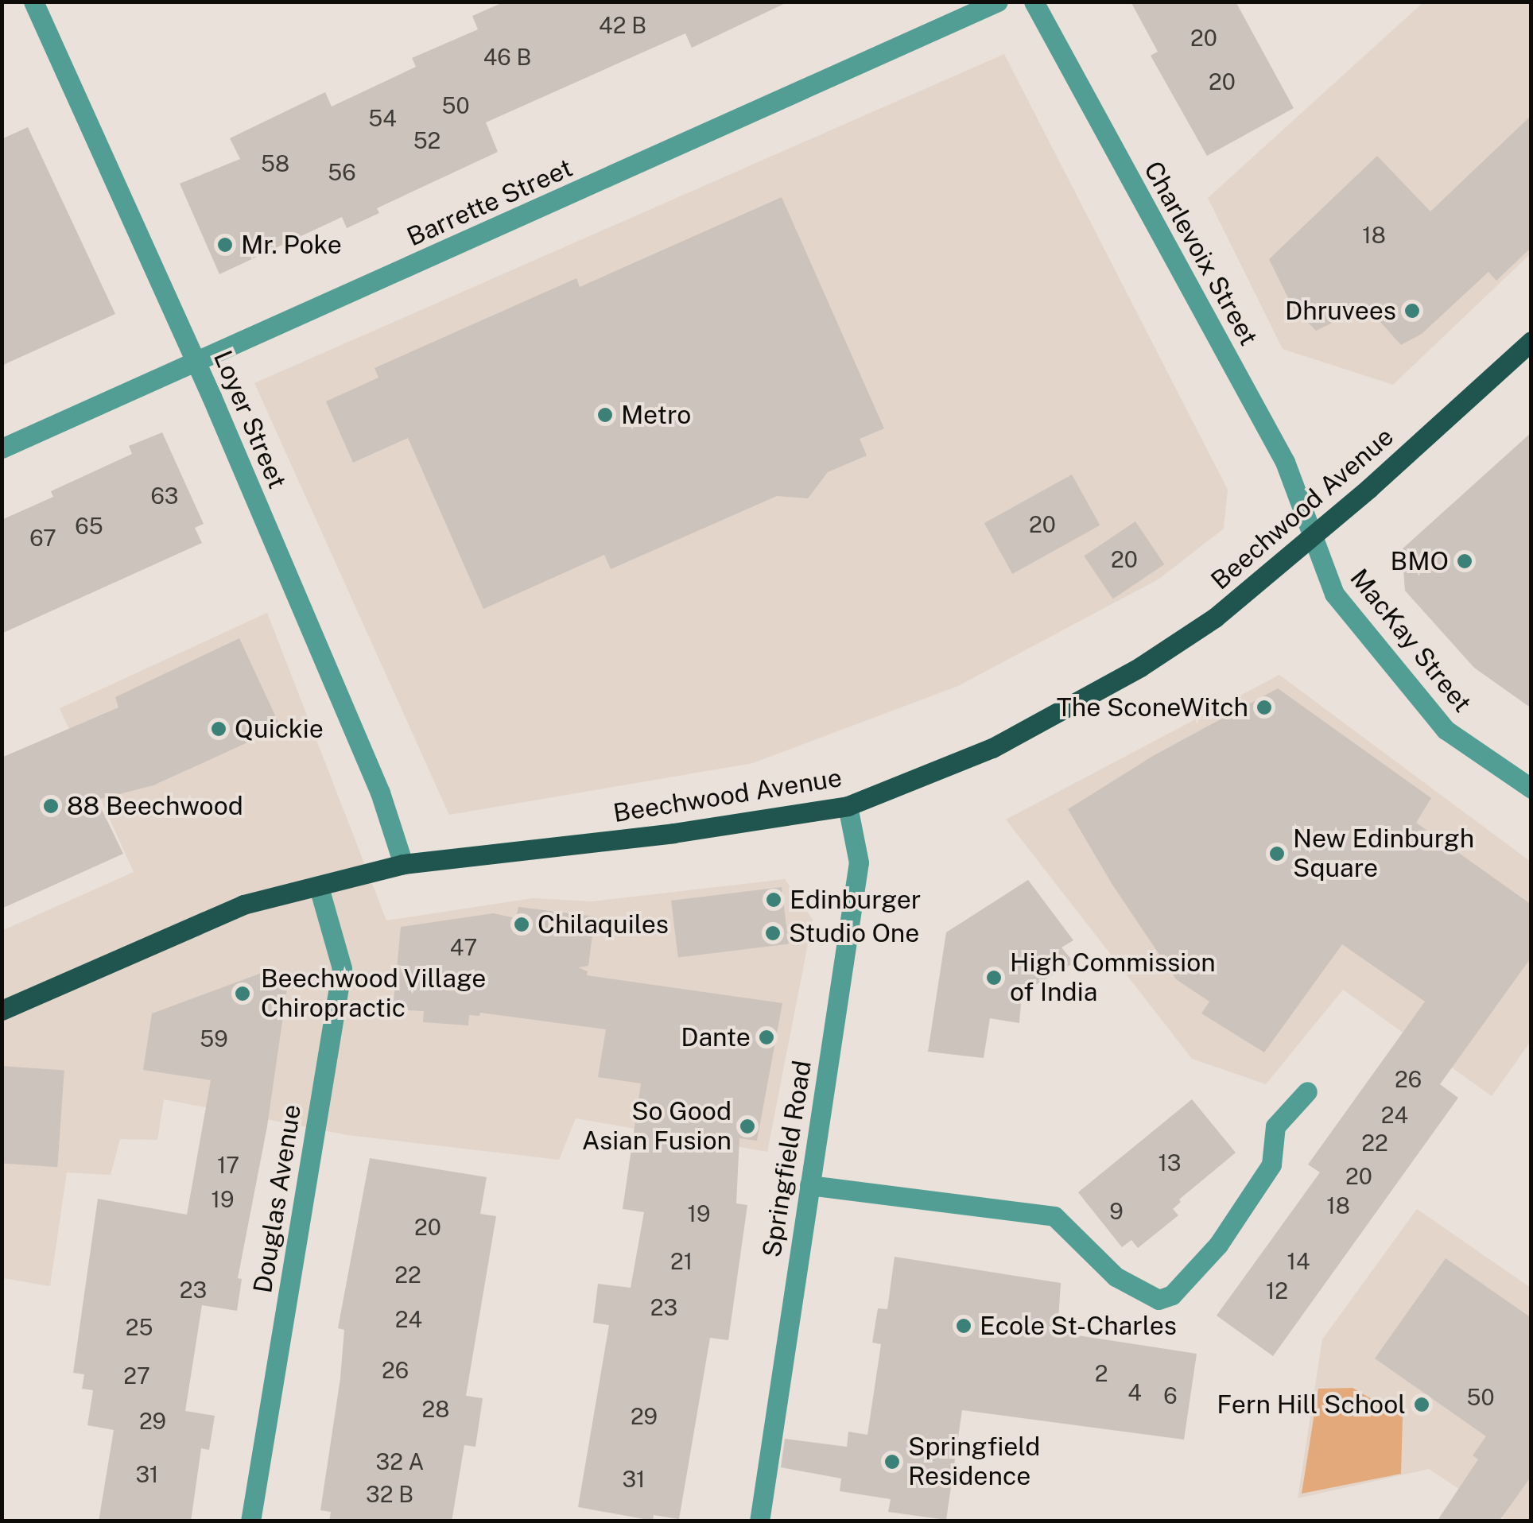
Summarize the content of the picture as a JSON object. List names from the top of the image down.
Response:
{
  "streets": {
    "main road": ["Beechwood Avenue"],
    "street": [
      "Barrette Street",
      "Charlevoix Street",
      "Loyer Street",
      "MacKay Street",
      "Springfield Road",
      "Douglas Avenue"
    ]
  },
  "crossings": [
    ["Barrette Street", "Loyer Street"],
    ["Charlevoix Street", "Beechwood Avenue"],
    ["Charlevoix Street", "MacKay Street"],
    ["Loyer Street", "Beechwood Avenue"],
    ["Beechwood Avenue", "MacKay Street"],
    ["Beechwood Avenue", "Springfield Road"],
    ["Beechwood Avenue", "Douglas Avenue"]
  ],
  "places": [
    "Mr. Poke",
    "Dhruvees",
    "Metro",
    "BMO",
    "The SconeWitch",
    "Quickie",
    "88 Beechwood",
    "New Edinburgh Square",
    "Edinburger",
    "Chilaquiles",
    "Studio One",
    "High Commission of India",
    "Beechwood Village Chiropractic",
    "Dante",
    "So Good Asian Fusion",
    "Ecole St-Charles",
    "Fern Hill School",
    "Springfield Residence"
  ],
  "house_numbers": [
    "42 B",
    "20",
    "46 B",
    "20",
    "50",
    "54",
    "52",
    "58",
    "56",
    "18",
    "63",
    "20",
    "65",
    "67",
    "20",
    "47",
    "59",
    "26",
    "24",
    "22",
    "13",
    "17",
    "20",
    "19",
    "18",
    "9",
    "19",
    "20",
    "21",
    "14",
    "22",
    "23",
    "12",
    "23",
    "24",
    "25",
    "26",
    "2",
    "27",
    "4",
    "6",
    "50",
    "28",
    "29",
    "29",
    "32 A",
    "31",
    "31",
    "32 B"
  ]
}
